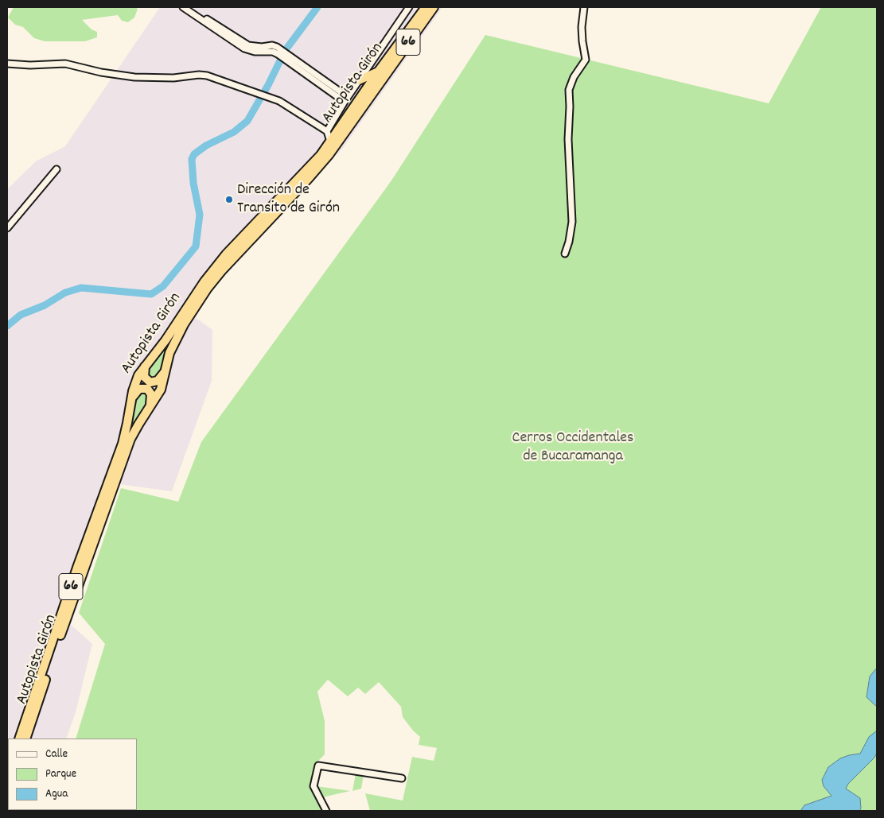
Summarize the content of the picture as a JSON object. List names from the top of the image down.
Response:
{
  "streets": {
    "highway": ["66", "Autopista Girón"]
  },
  "parks": ["Cerros Occidentales de Bucaramanga"],
  "places": ["Dirección de Transito de Girón"],
  "legend": ["Calle", "Parque", "Agua"]
}
